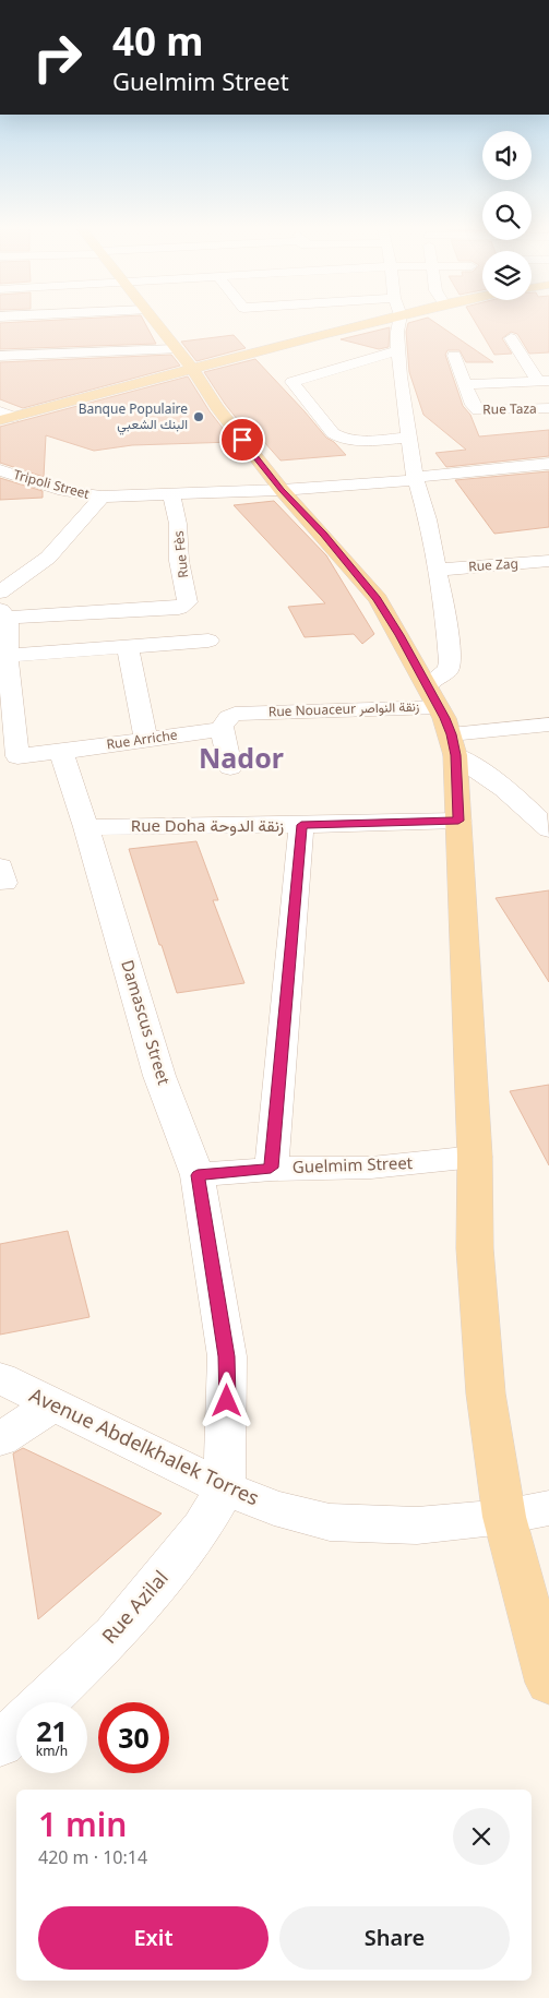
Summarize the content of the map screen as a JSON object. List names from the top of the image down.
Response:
{
  "streets": {
    "street": [
      "Rue Taza",
      "Tripoli Street",
      "Rue Fès",
      "Rue Zag",
      "Rue Nouaceur زنقة النواصر",
      "Rue Arriche",
      "Rue Doha زنقة الدوحة",
      "Damascus Street",
      "Guelmim Street",
      "Avenue Abdelkhalek Torres",
      "Rue Azilal"
    ]
  },
  "crossings": [
    ["Rue Nouaceur زنقة النواصر", "Rue Arriche"],
    ["Rue Arriche", "Damascus Street"],
    ["Rue Doha زنقة الدوحة", "Damascus Street"],
    ["Damascus Street", "Guelmim Street"],
    ["Damascus Street", "Avenue Abdelkhalek Torres"],
    ["Damascus Street", "Rue Azilal"],
    ["Avenue Abdelkhalek Torres", "Rue Azilal"]
  ],
  "districts": ["Nador"],
  "places": ["Banque Populaire البنك الشعبي"],
  "page": {
    "turn": ["40 m", "Guelmim Street"],
    "speed": "21 km/h",
    "limit": "30",
    "heading": ["1 min", "420 m · 10:14"],
    "buttons": ["Exit", "Share"]
  }
}
